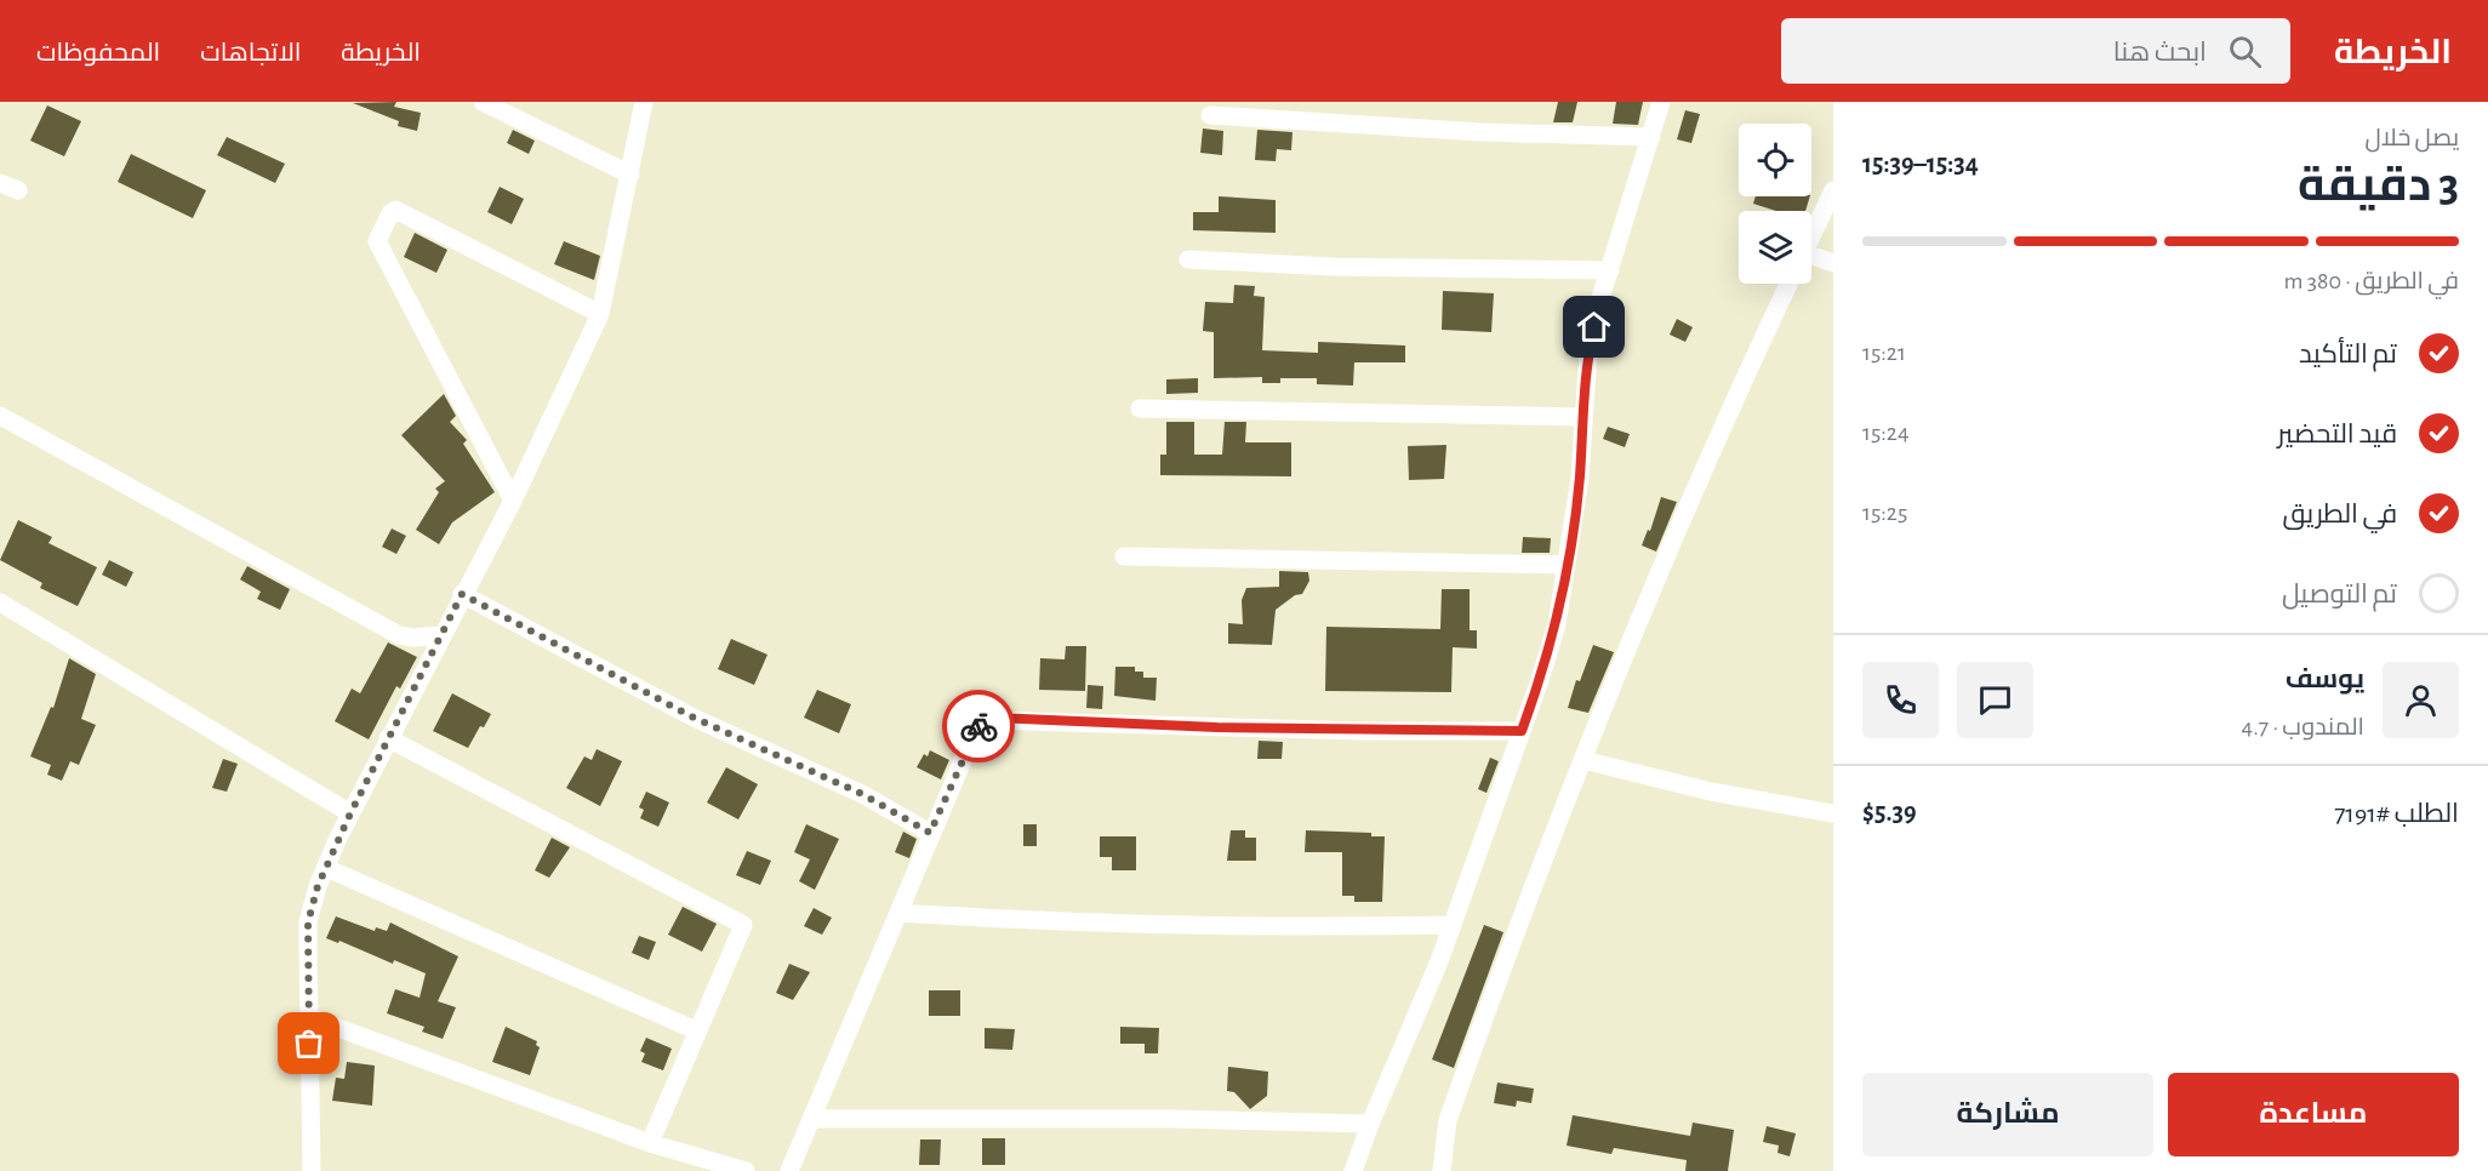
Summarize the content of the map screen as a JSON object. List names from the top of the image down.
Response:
{
  "page": {
    "header": "الخريطة",
    "search": "ابحث هنا",
    "nav": ["الخريطة", "الاتجاهات", "المحفوظات"],
    "heading": ["3 دقيقة", "يصل خلال", "15:34–15:39"],
    "panel": [
      "يوسف",
      "المندوب · 4.7",
      "الطلب #7191",
      "$5.39"
    ],
    "bar": "في الطريق · 380 m",
    "list": [
      ["تم التأكيد", "15:21"],
      ["قيد التحضير", "15:24"],
      ["في الطريق", "15:25"],
      "تم التوصيل"
    ],
    "buttons": ["مساعدة", "مشاركة"]
  }
}
